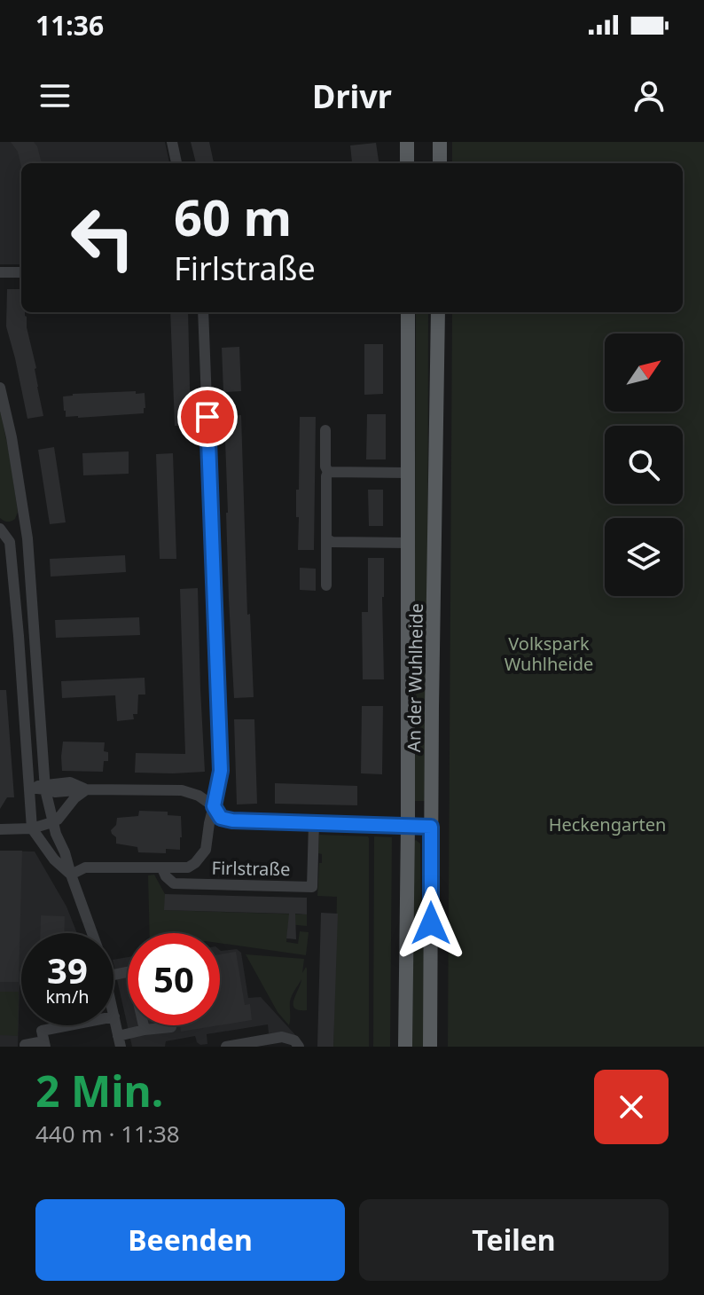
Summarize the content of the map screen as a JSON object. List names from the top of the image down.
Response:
{
  "streets": {
    "main road": ["An der Wuhlheide"],
    "street": ["Firlstraße"]
  },
  "parks": ["Volkspark Wuhlheide", "Heckengarten"],
  "north": "top right",
  "page": {
    "status": "11:36",
    "header": "Drivr",
    "turn": ["60 m", "Firlstraße"],
    "speed": "39 km/h",
    "limit": "50",
    "heading": ["2 Min.", "440 m · 11:38"],
    "buttons": ["Beenden", "Teilen"]
  }
}
